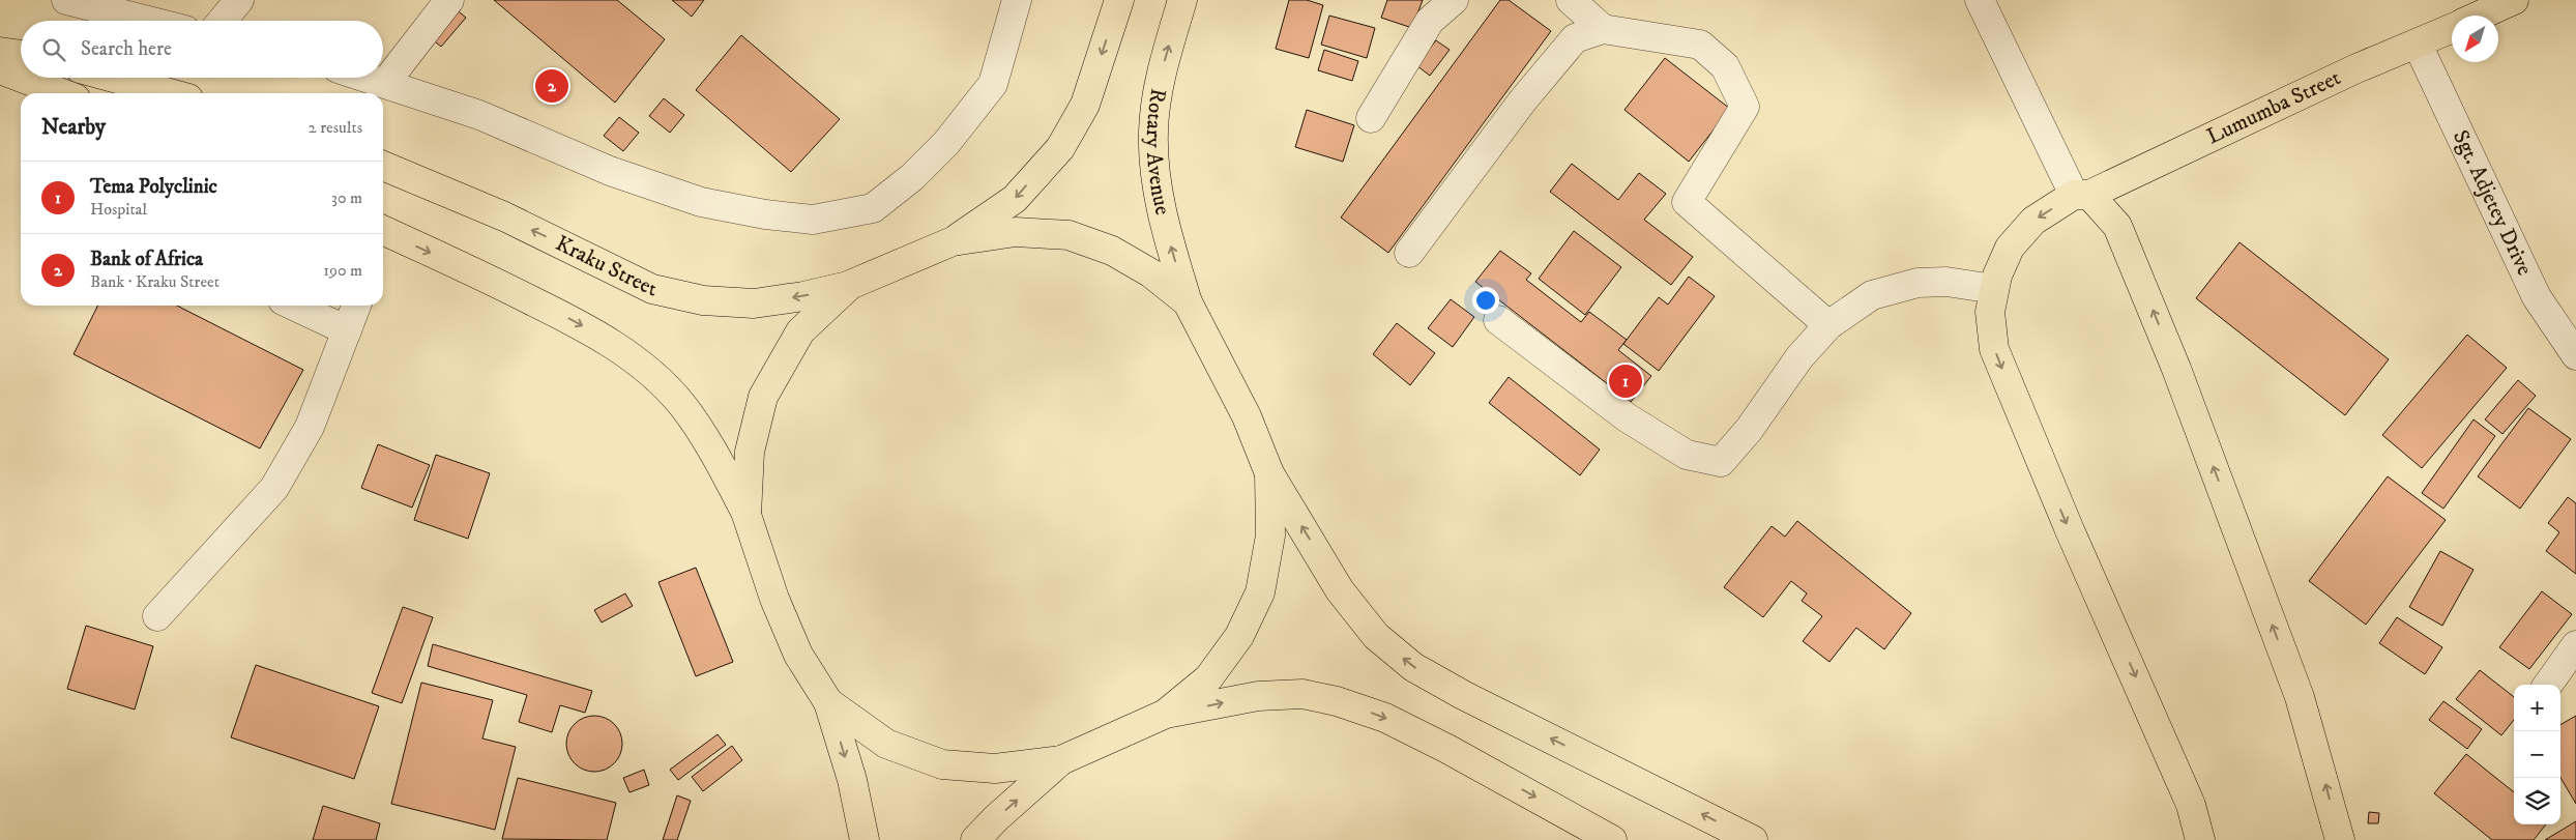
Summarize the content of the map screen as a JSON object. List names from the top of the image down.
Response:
{
  "streets": {
    "main road": ["Lumumba Street", "Rotary Avenue", "Kraku Street"],
    "street": ["Sgt. Adjetey Drive"]
  },
  "crossings": [
    ["Lumumba Street", "Sgt. Adjetey Drive"]
  ],
  "one_way": ["Rotary Avenue", "Kraku Street"],
  "north": "bottom left",
  "page": {
    "search": "Search here",
    "pins": ["2", "1"],
    "heading": ["Nearby", "2 results"],
    "list": [
      {
        "mark": "1",
        "name": "Tema Polyclinic",
        "note": "Hospital",
        "value": "30 m"
      },
      {
        "mark": "2",
        "name": "Bank of Africa",
        "note": "Bank · Kraku Street",
        "value": "190 m"
      }
    ],
    "map_buttons": ["+", "−"]
  }
}
